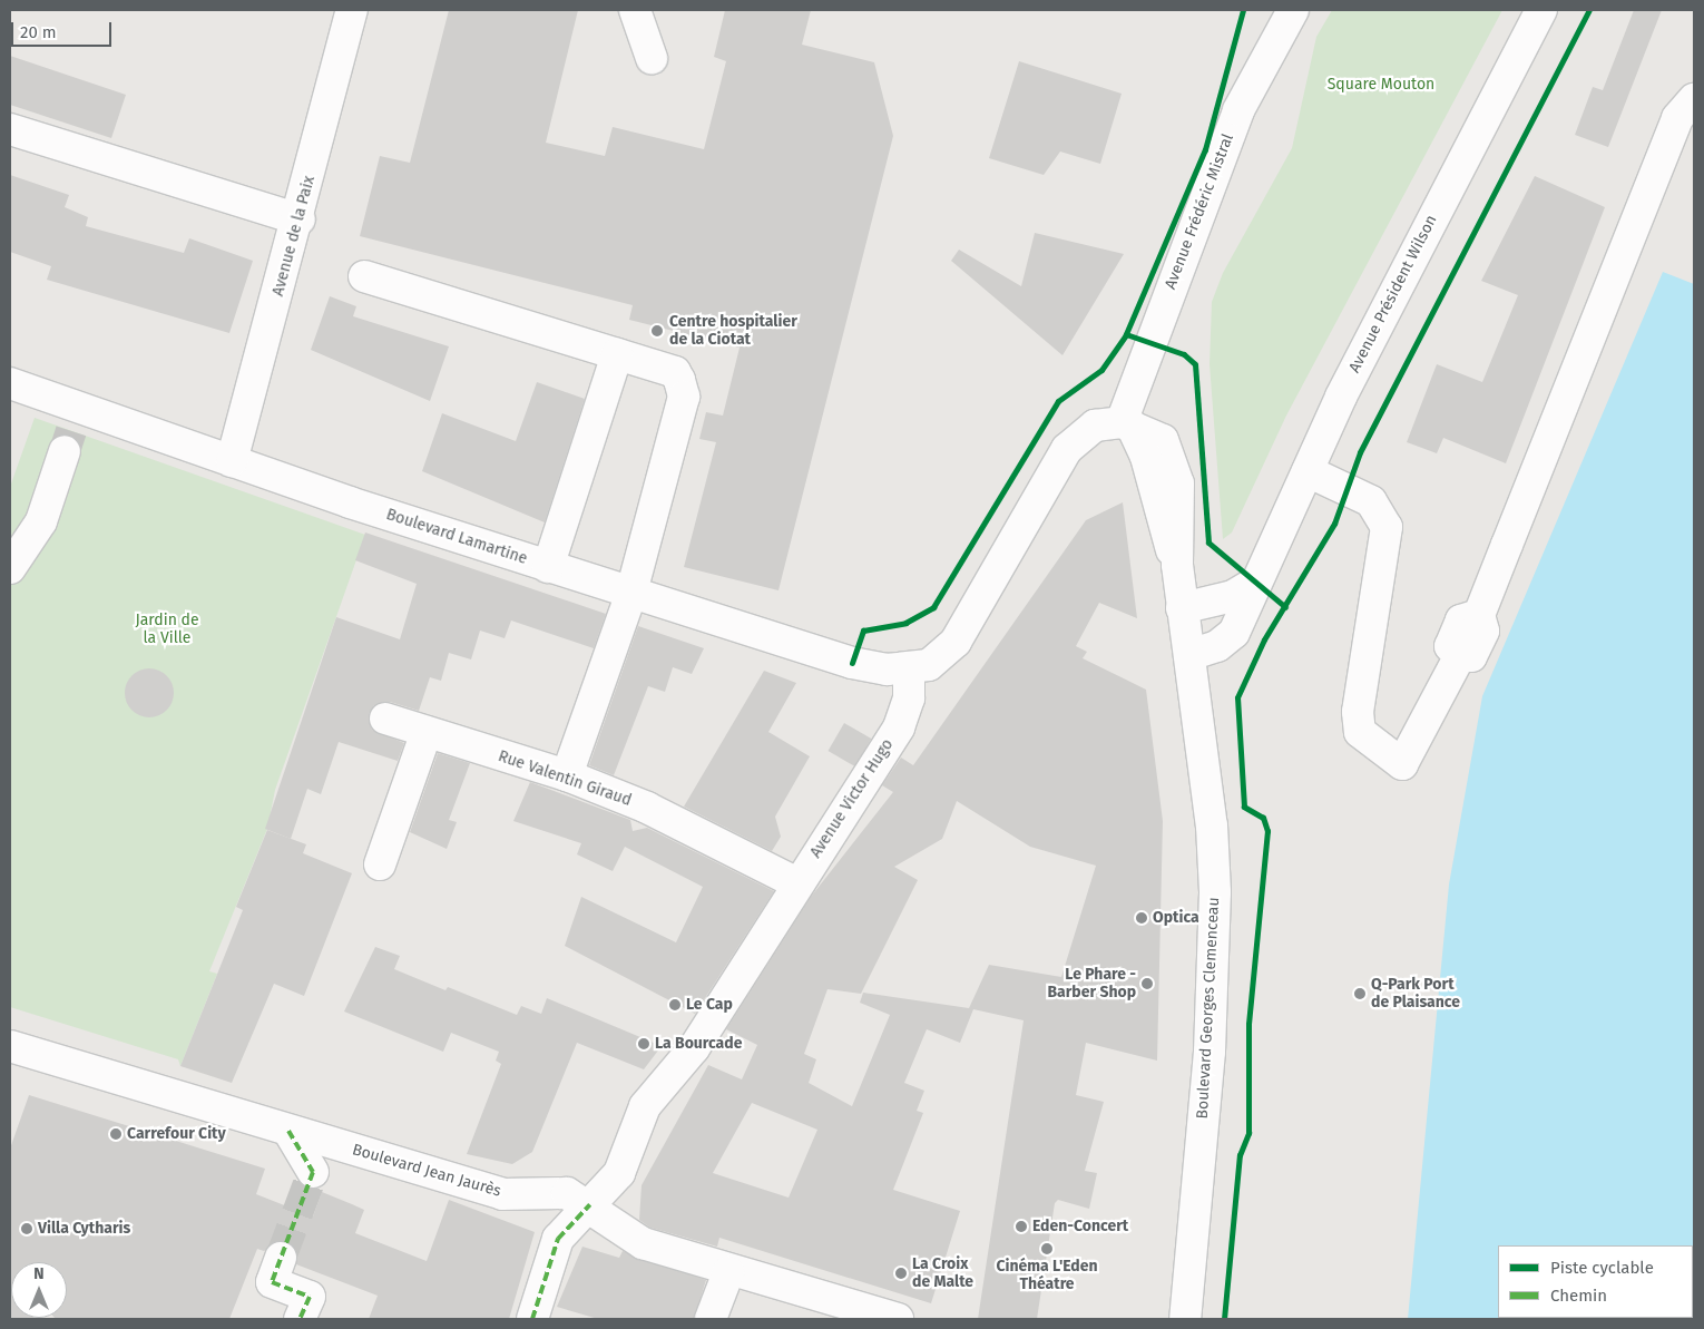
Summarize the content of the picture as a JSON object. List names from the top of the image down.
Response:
{
  "streets": {
    "street": [
      "Avenue Frédéric Mistral",
      "Avenue de la Paix",
      "Avenue Président Wilson",
      "Boulevard Lamartine",
      "Rue Valentin Giraud",
      "Avenue Victor Hugo",
      "Boulevard Georges Clemenceau",
      "Boulevard Jean Jaurès"
    ]
  },
  "crossings": [
    ["Avenue Frédéric Mistral", "Boulevard Georges Clemenceau"],
    ["Avenue de la Paix", "Boulevard Lamartine"],
    ["Avenue Président Wilson", "Boulevard Georges Clemenceau"],
    ["Boulevard Lamartine", "Avenue Victor Hugo"],
    ["Rue Valentin Giraud", "Avenue Victor Hugo"],
    ["Avenue Victor Hugo", "Boulevard Jean Jaurès"]
  ],
  "parks": ["Square Mouton", "Jardin de la Ville"],
  "places": [
    "Centre hospitalier de la Ciotat",
    "Optica",
    "Le Phare - Barber Shop",
    "Q-Park Port de Plaisance",
    "Le Cap",
    "La Bourcade",
    "Carrefour City",
    "Eden-Concert",
    "Villa Cytharis",
    "Cinéma L'Eden Théatre",
    "La Croix de Malte"
  ],
  "legend": ["Piste cyclable", "Chemin"],
  "scale_bar": "20 m",
  "north": "top"
}
